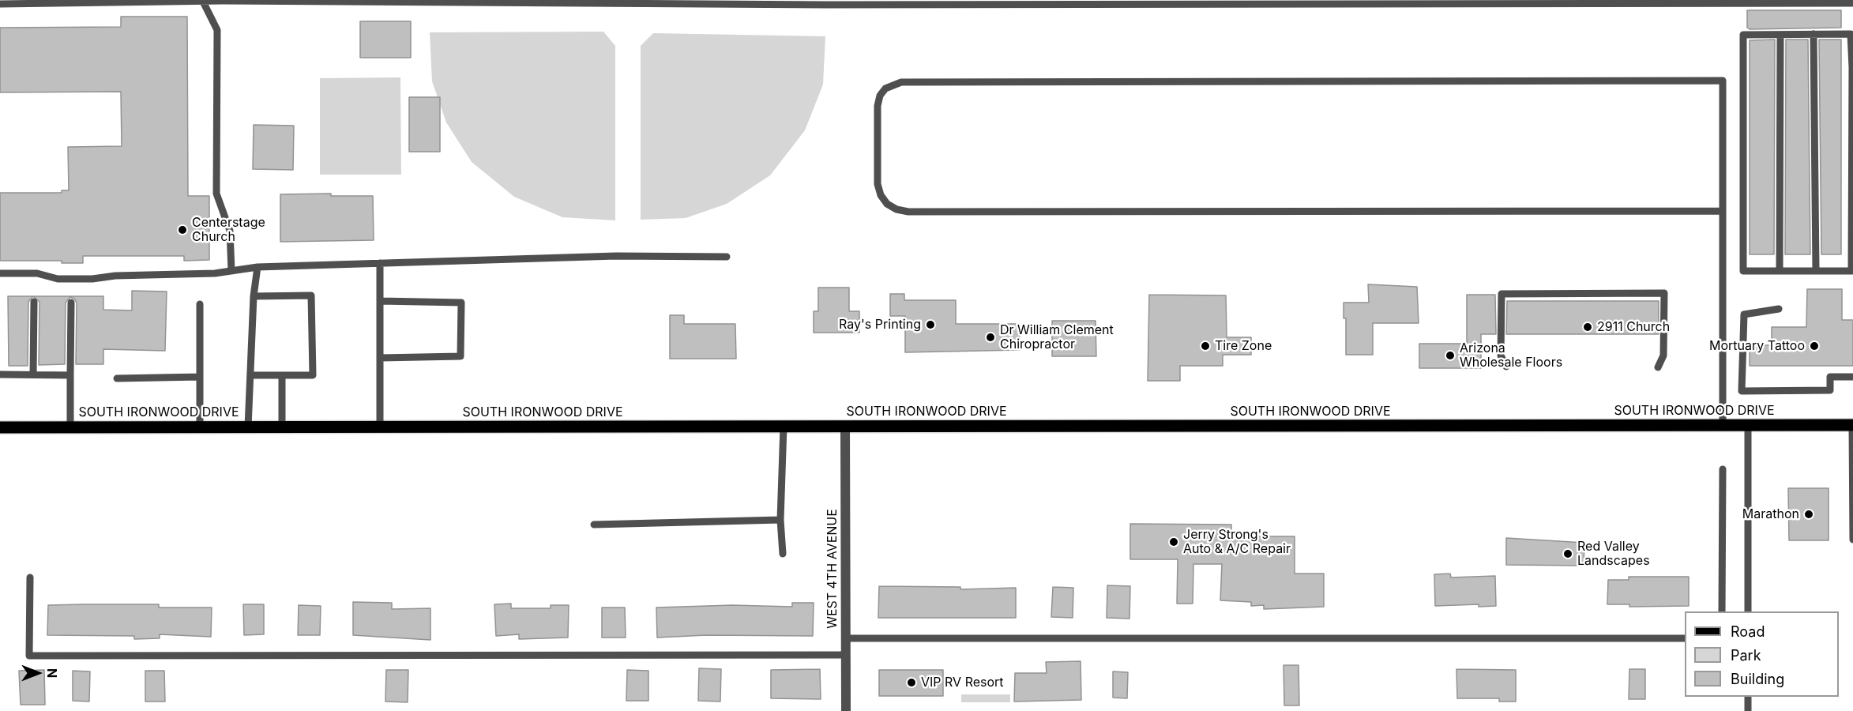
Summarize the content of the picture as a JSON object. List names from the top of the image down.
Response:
{
  "streets": {
    "main road": ["SOUTH IRONWOOD DRIVE"],
    "street": ["WEST 4TH AVENUE"]
  },
  "crossings": [
    ["SOUTH IRONWOOD DRIVE", "WEST 4TH AVENUE"]
  ],
  "places": [
    "Centerstage Church",
    "Ray's Printing",
    "2911 Church",
    "Dr William Clement Chiropractor",
    "Tire Zone",
    "Mortuary Tattoo",
    "Arizona Wholesale Floors",
    "Marathon",
    "Jerry Strong's Auto & A/C Repair",
    "Red Valley Landscapes",
    "VIP RV Resort"
  ],
  "legend": ["Road", "Park", "Building"],
  "north": "right"
}
